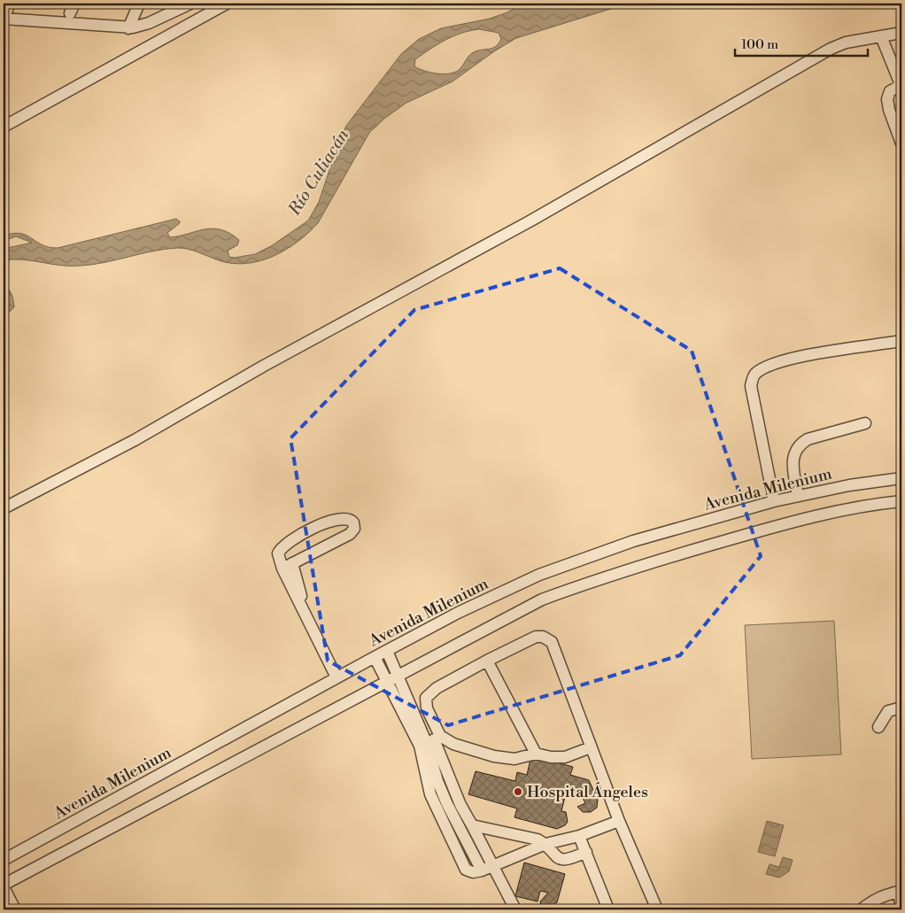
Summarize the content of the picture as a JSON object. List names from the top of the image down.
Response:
{
  "streets": {
    "street": ["Avenida Milenium"]
  },
  "water": ["Río Culiacán"],
  "places": ["Hospital Ángeles"],
  "scale_bar": "100 m"
}
